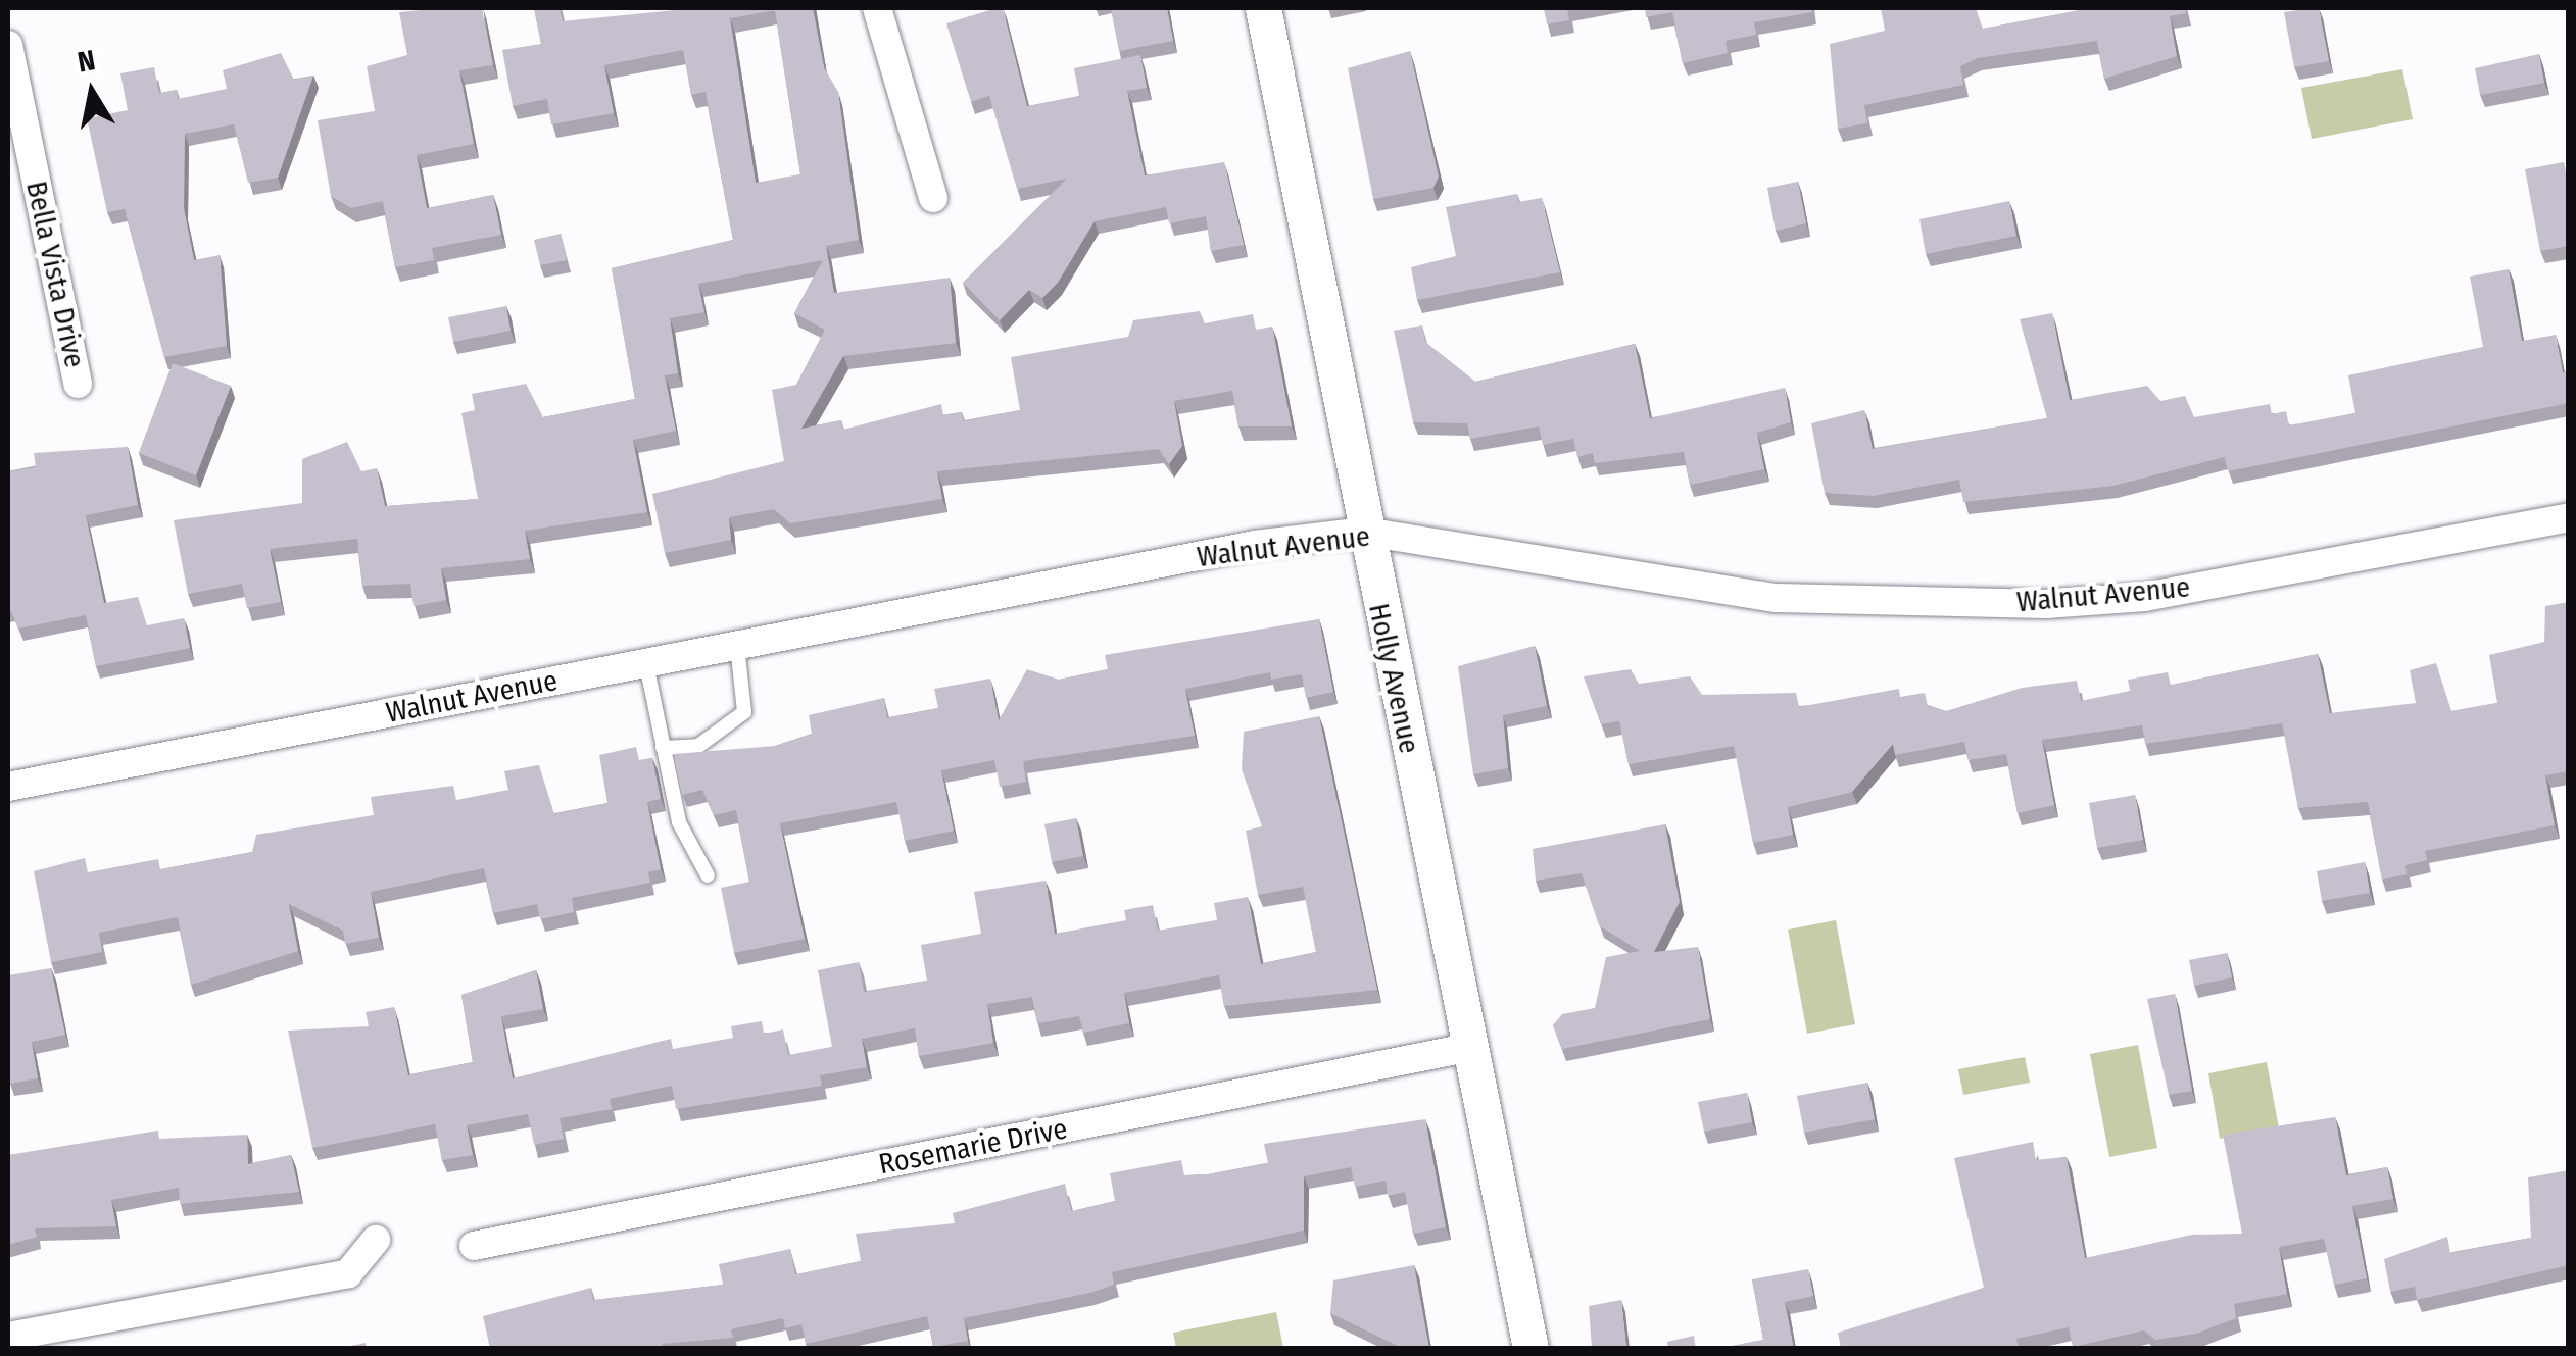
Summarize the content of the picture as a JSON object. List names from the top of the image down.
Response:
{
  "streets": {
    "street": [
      "Bella Vista Drive",
      "Walnut Avenue",
      "Holly Avenue",
      "Rosemarie Drive"
    ]
  },
  "crossings": [
    ["Walnut Avenue", "Holly Avenue"],
    ["Holly Avenue", "Rosemarie Drive"]
  ],
  "north": "top"
}
